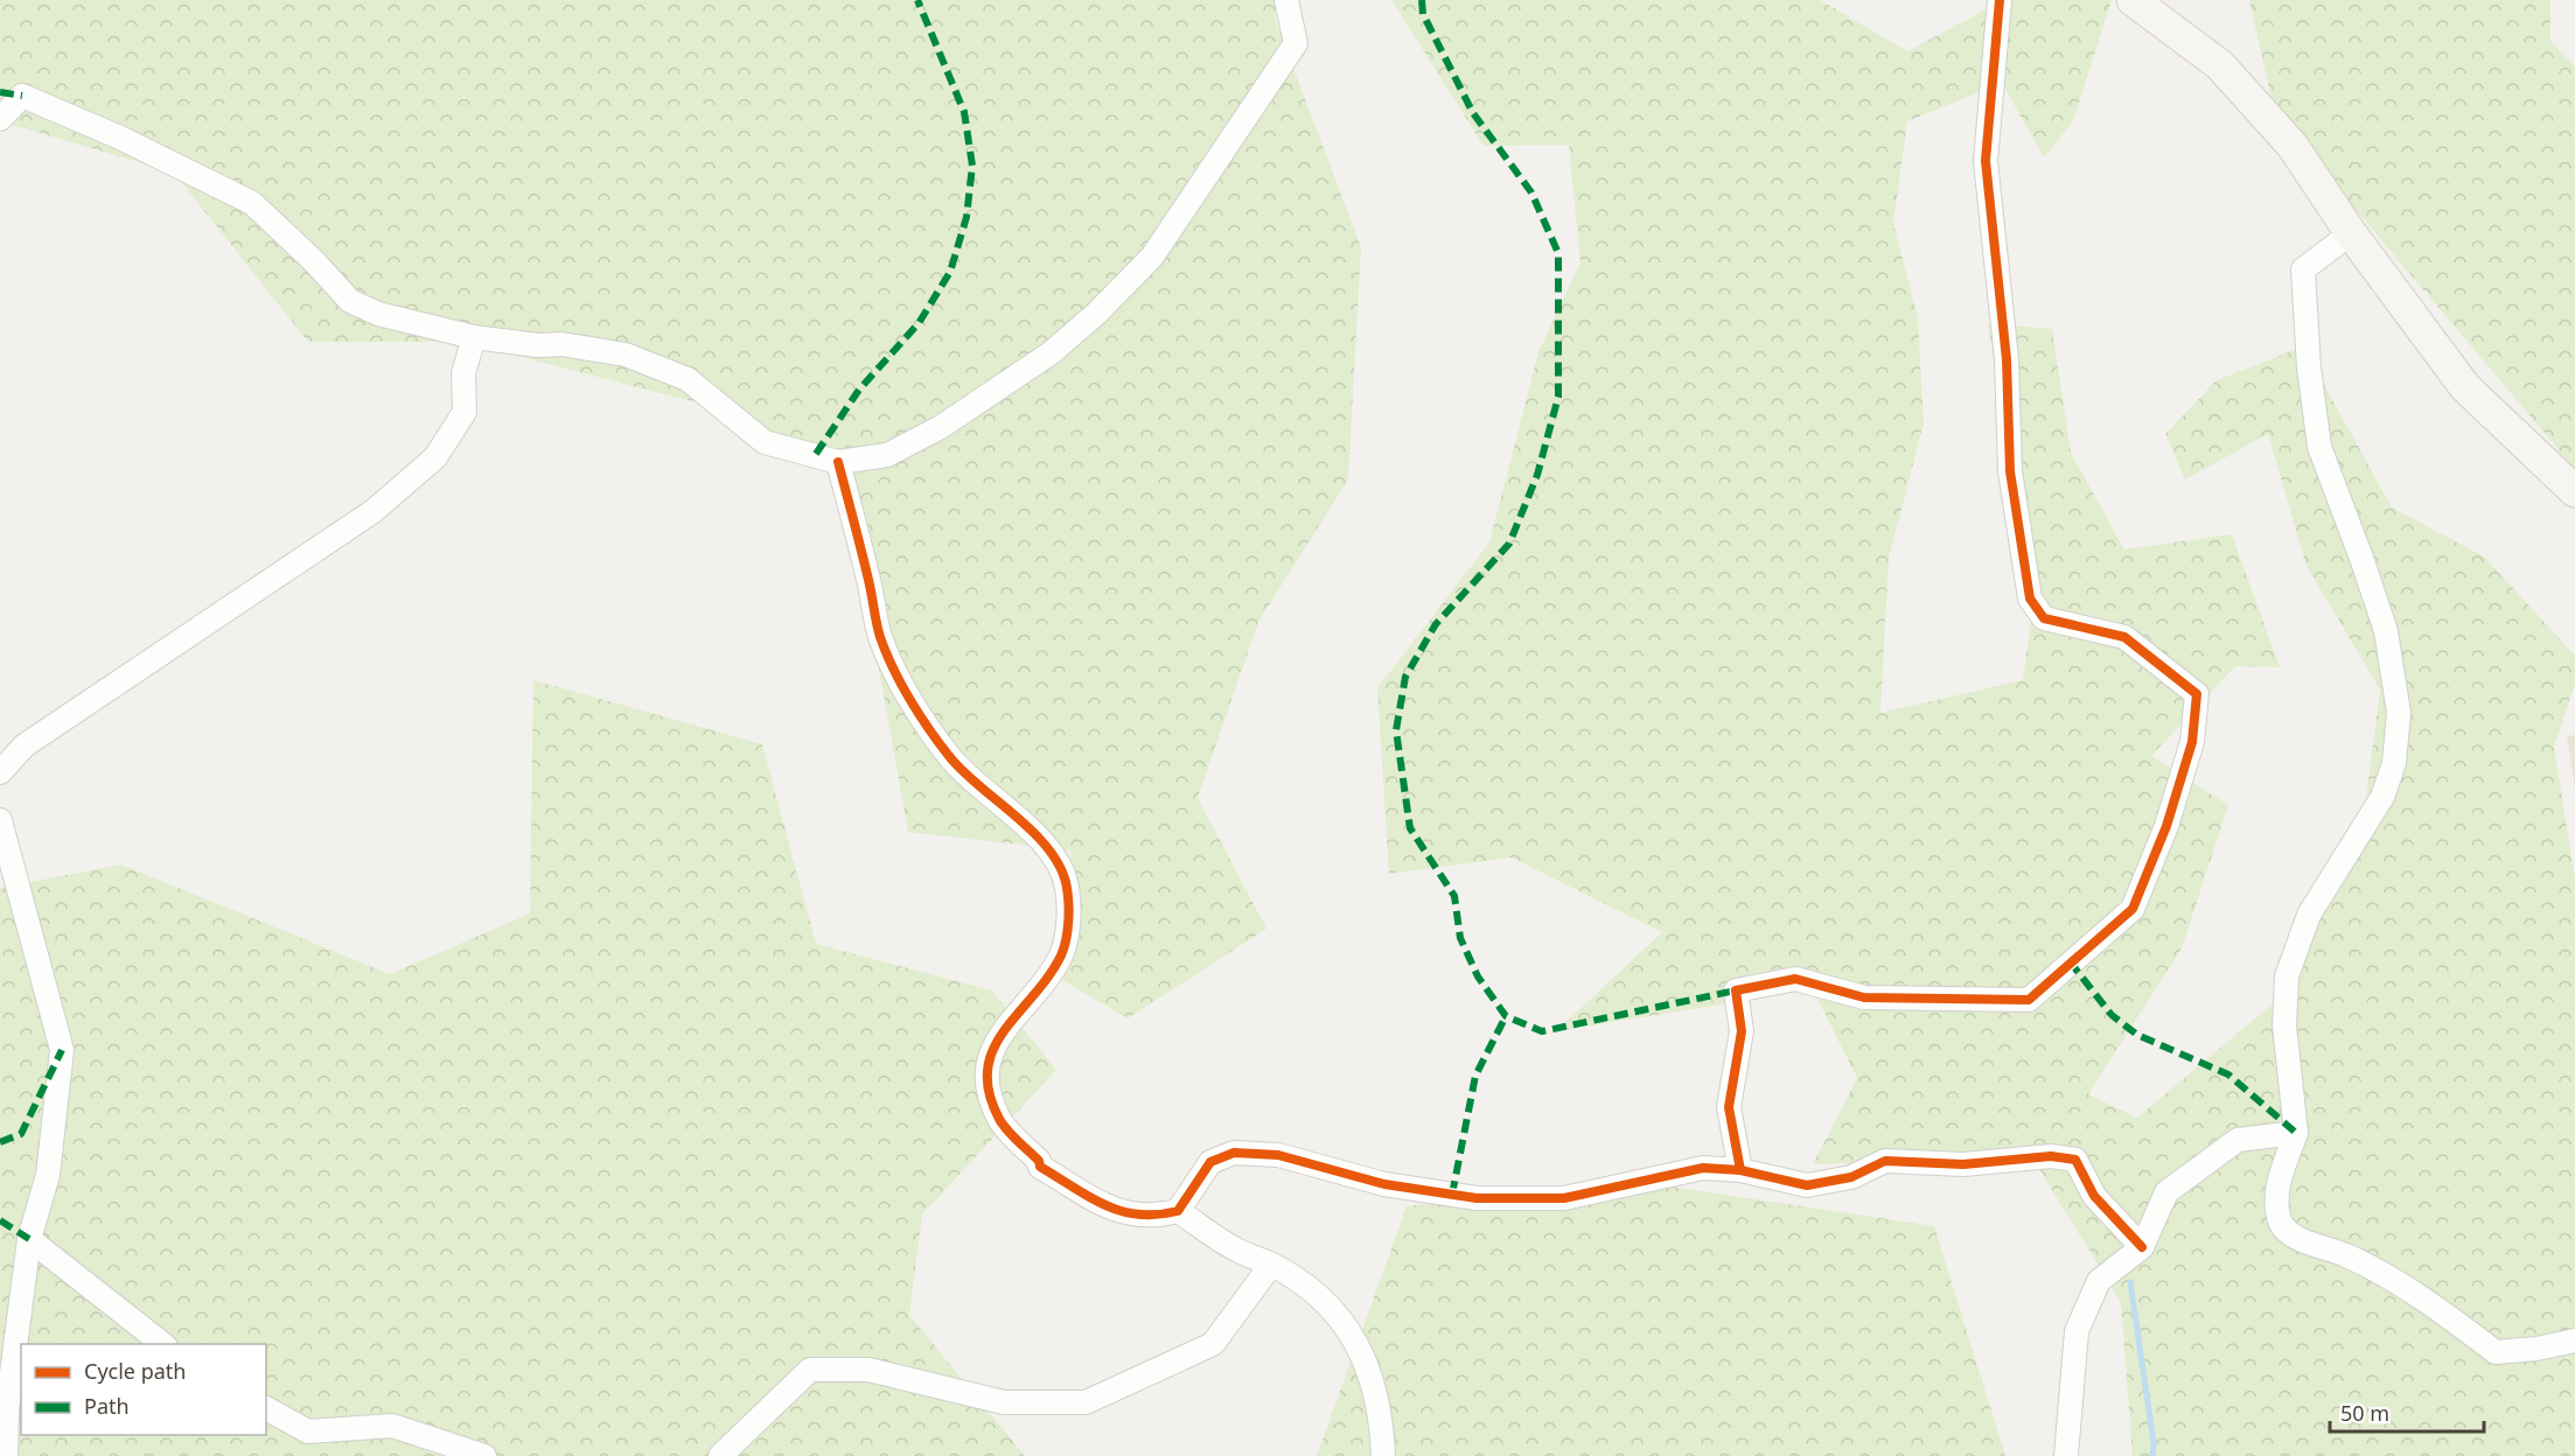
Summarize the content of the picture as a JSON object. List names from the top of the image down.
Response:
{
  "legend": ["Cycle path", "Path"],
  "scale_bar": "50 m"
}
